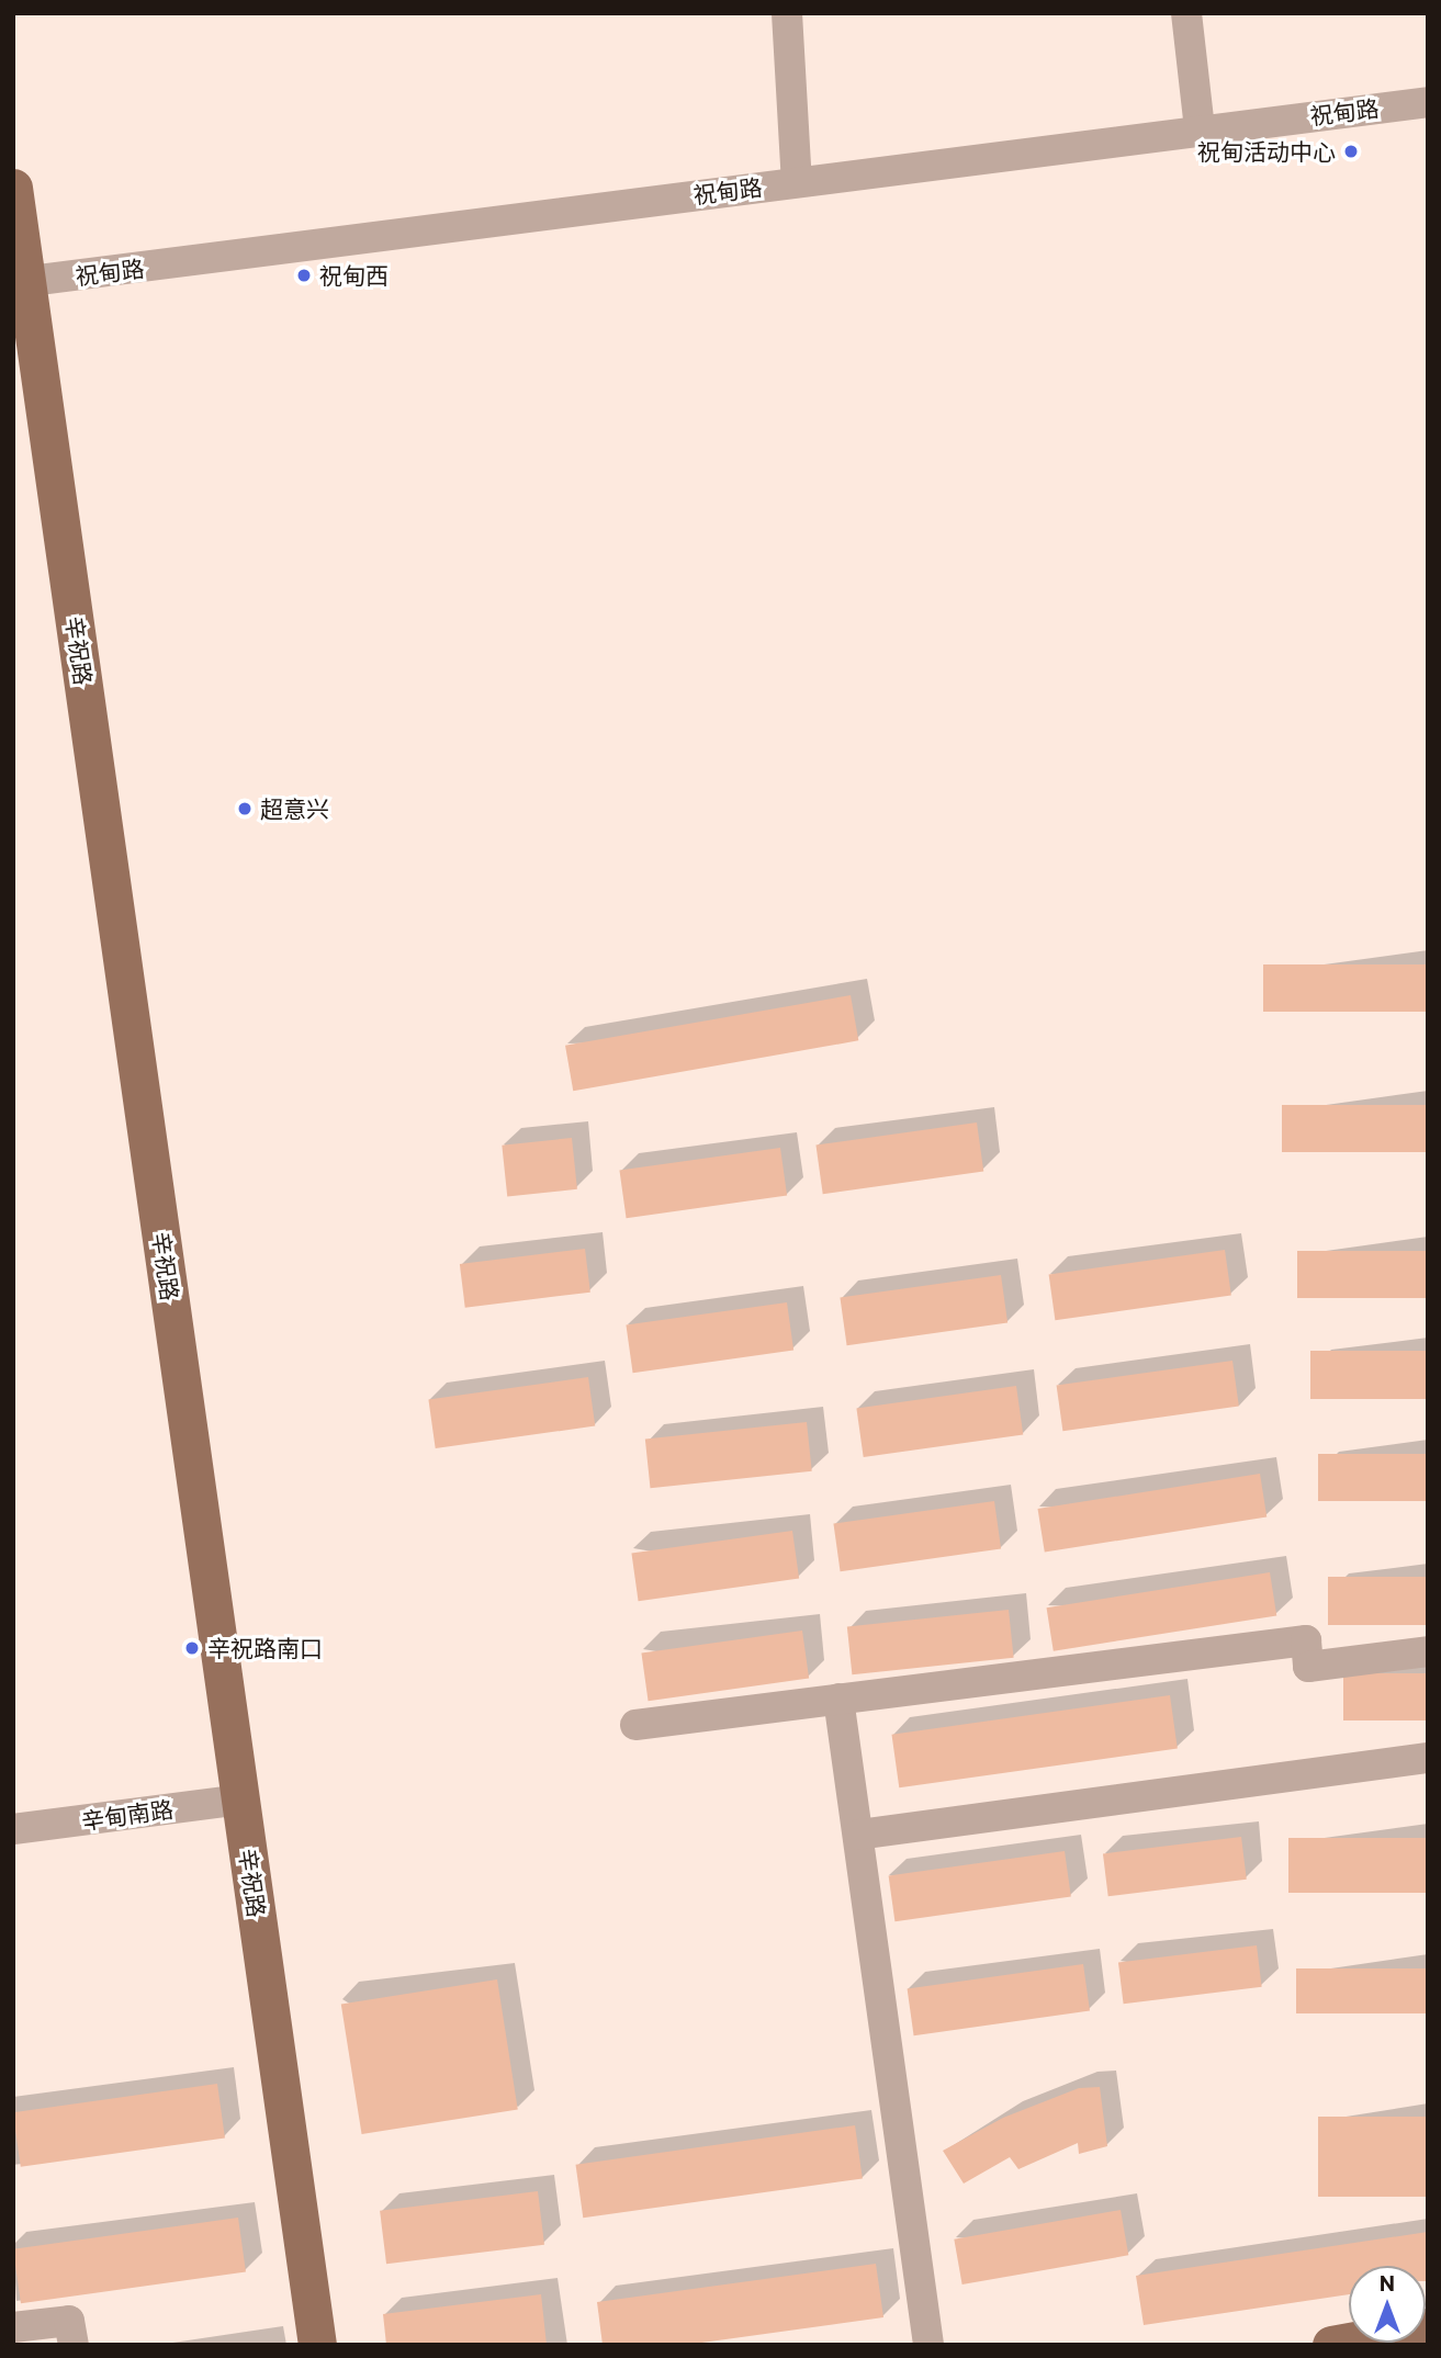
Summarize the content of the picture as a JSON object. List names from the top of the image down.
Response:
{
  "streets": {
    "main road": ["辛祝路"],
    "street": ["祝甸路", "辛甸南路"]
  },
  "crossings": [
    ["祝甸路", "辛祝路"],
    ["辛祝路", "辛甸南路"]
  ],
  "places": [
    "祝甸活动中心",
    "祝甸西",
    "超意兴",
    "辛祝路南口"
  ],
  "north": "top"
}
